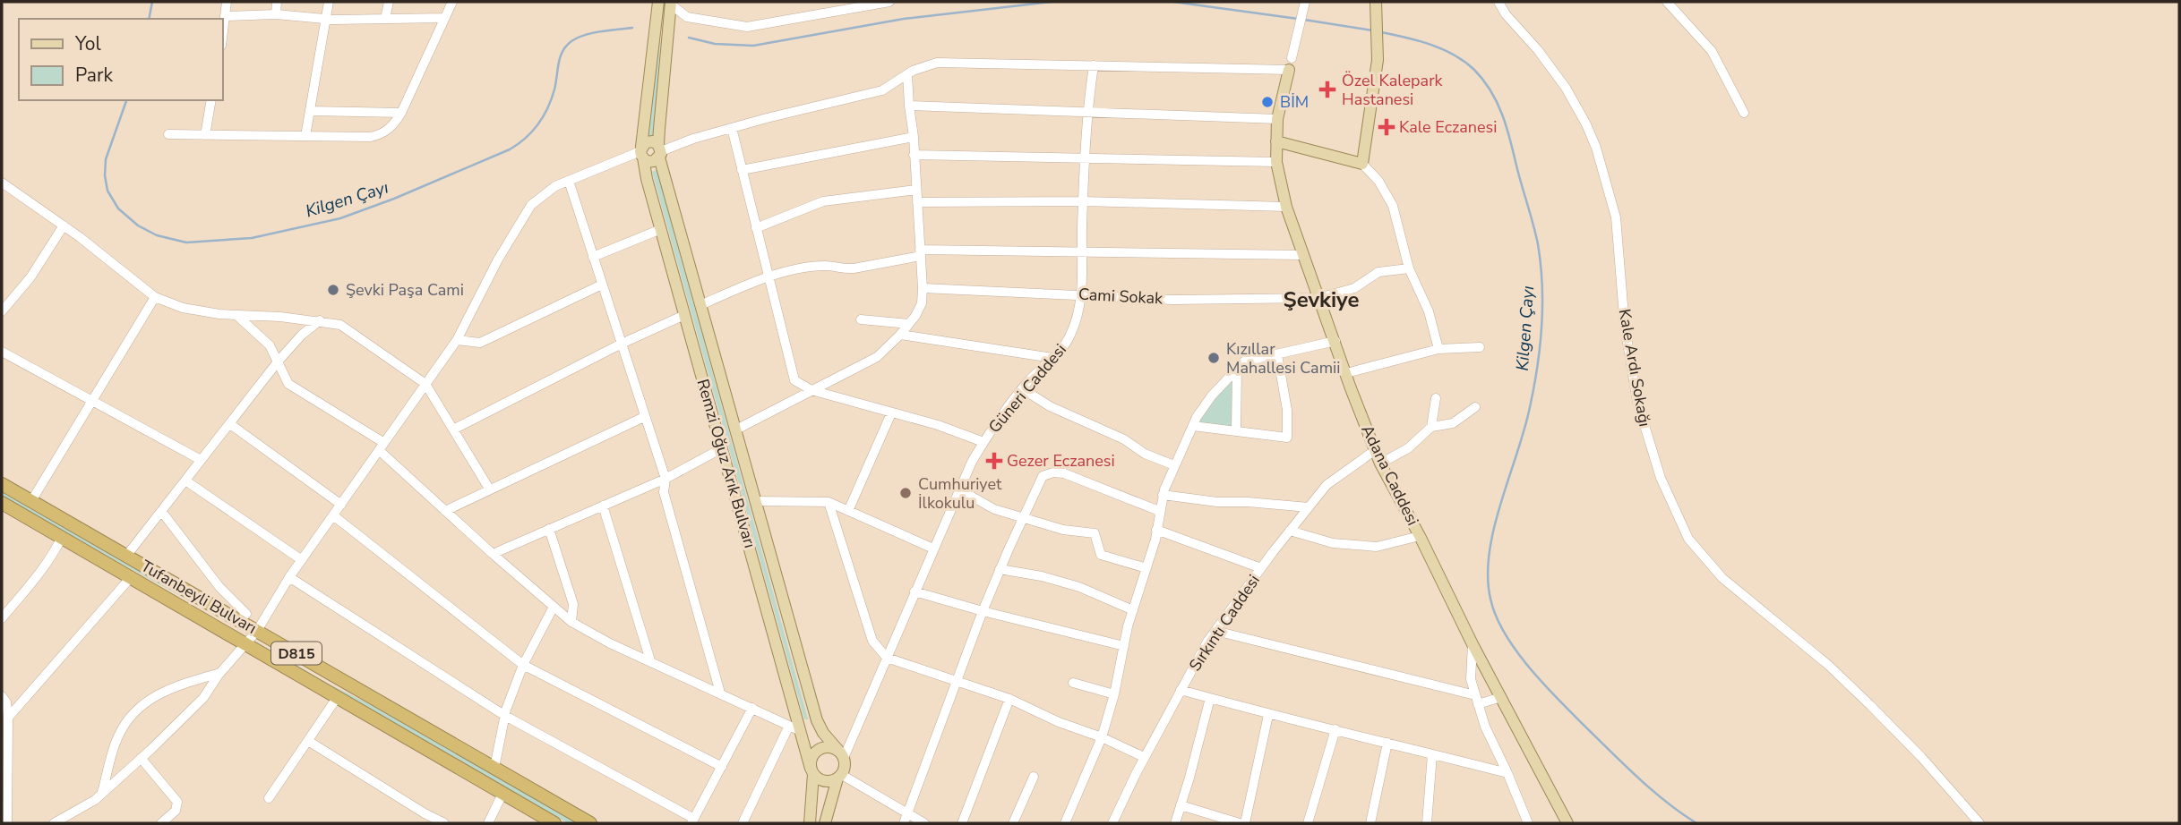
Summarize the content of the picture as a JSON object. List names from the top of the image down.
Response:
{
  "streets": {
    "highway": ["Tufanbeyli Bulvarı", "D815"],
    "main road": ["Güneri Caddesi", "Remzi Oğuz Arık Bulvarı", "Adana Caddesi"],
    "street": ["Cami Sokak", "Kale Ardı Sokağı", "Sırkıntı Caddesi"]
  },
  "crossings": [
    ["Cami Sokak", "Güneri Caddesi"],
    ["Cami Sokak", "Adana Caddesi"],
    ["Güneri Caddesi", "Remzi Oğuz Arık Bulvarı"],
    ["Adana Caddesi", "Sırkıntı Caddesi"]
  ],
  "districts": ["Şevkiye"],
  "water": ["Kilgen Çayı"],
  "places": {
    "health": ["Özel Kalepark Hastanesi", "Kale Eczanesi", "Gezer Eczanesi"],
    "other": [
      "BİM",
      "Şevki Paşa Cami",
      "Kızıllar Mahallesi Camii",
      "Cumhuriyet İlkokulu"
    ]
  },
  "legend": ["Yol", "Park"]
}
